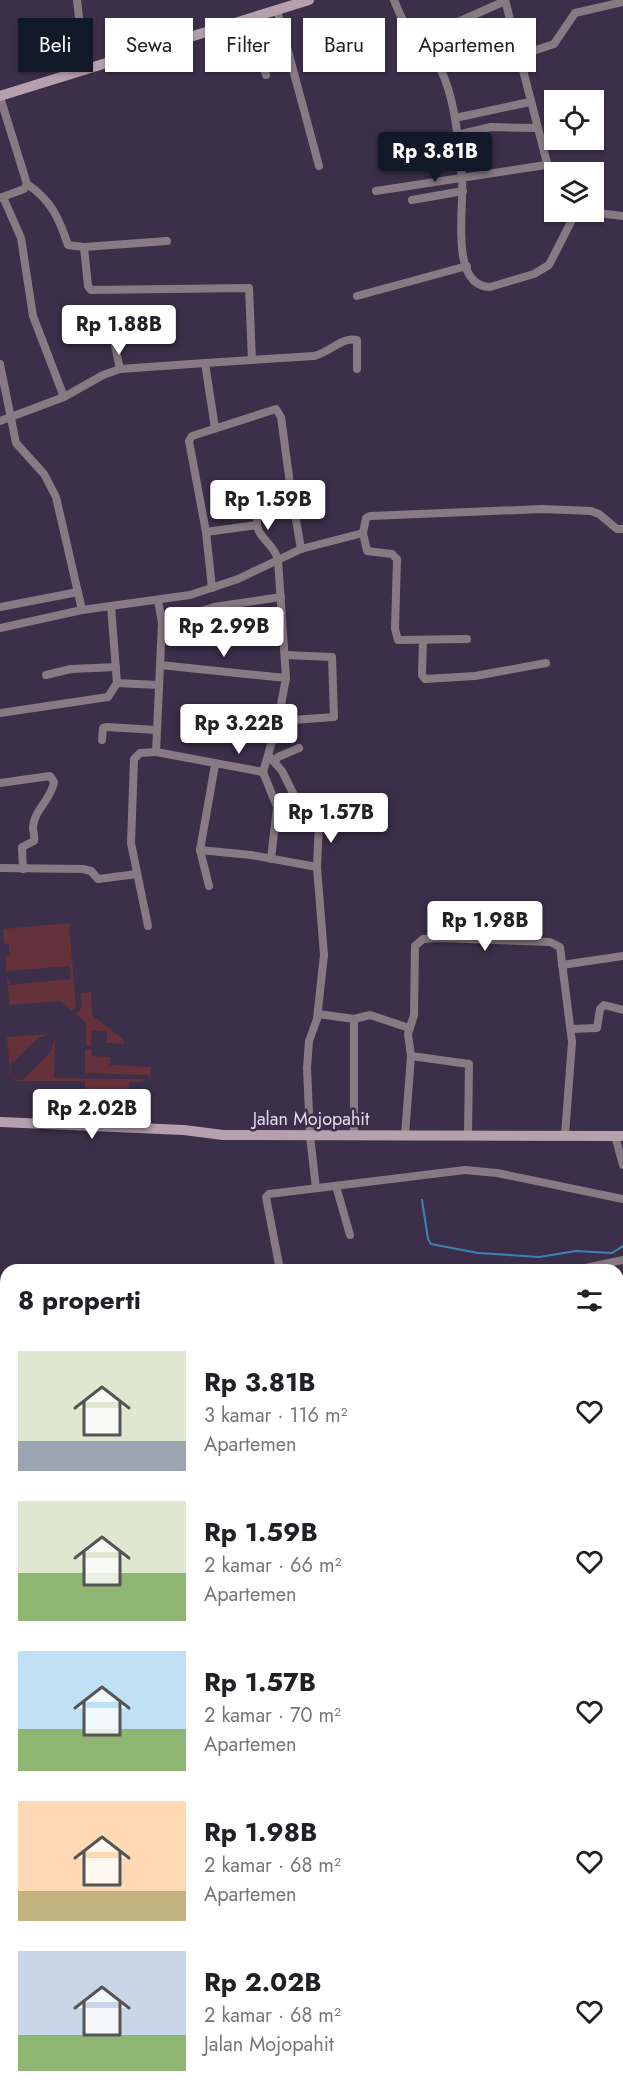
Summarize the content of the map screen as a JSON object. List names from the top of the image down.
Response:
{
  "streets": {
    "street": ["Jalan Mojopahit"]
  },
  "page": {
    "chip": [
      "Beli",
      "Sewa",
      "Filter",
      "Baru",
      "Apartemen"
    ],
    "price": [
      "Rp 3.81B",
      "Rp 1.88B",
      "Rp 1.59B",
      "Rp 2.99B",
      "Rp 3.22B",
      "Rp 1.57B",
      "Rp 1.98B",
      "Rp 2.02B"
    ],
    "heading": "8 properti",
    "list": [
      {
        "name": "Rp 3.81B",
        "note": "3 kamar · 116 m² · Apartemen"
      },
      {
        "name": "Rp 1.59B",
        "note": "2 kamar · 66 m² · Apartemen"
      },
      {
        "name": "Rp 1.57B",
        "note": "2 kamar · 70 m² · Apartemen"
      },
      {
        "name": "Rp 1.98B",
        "note": "2 kamar · 68 m² · Apartemen"
      },
      {
        "name": "Rp 2.02B",
        "note": "2 kamar · 68 m² · Jalan Mojopahit"
      }
    ]
  }
}
